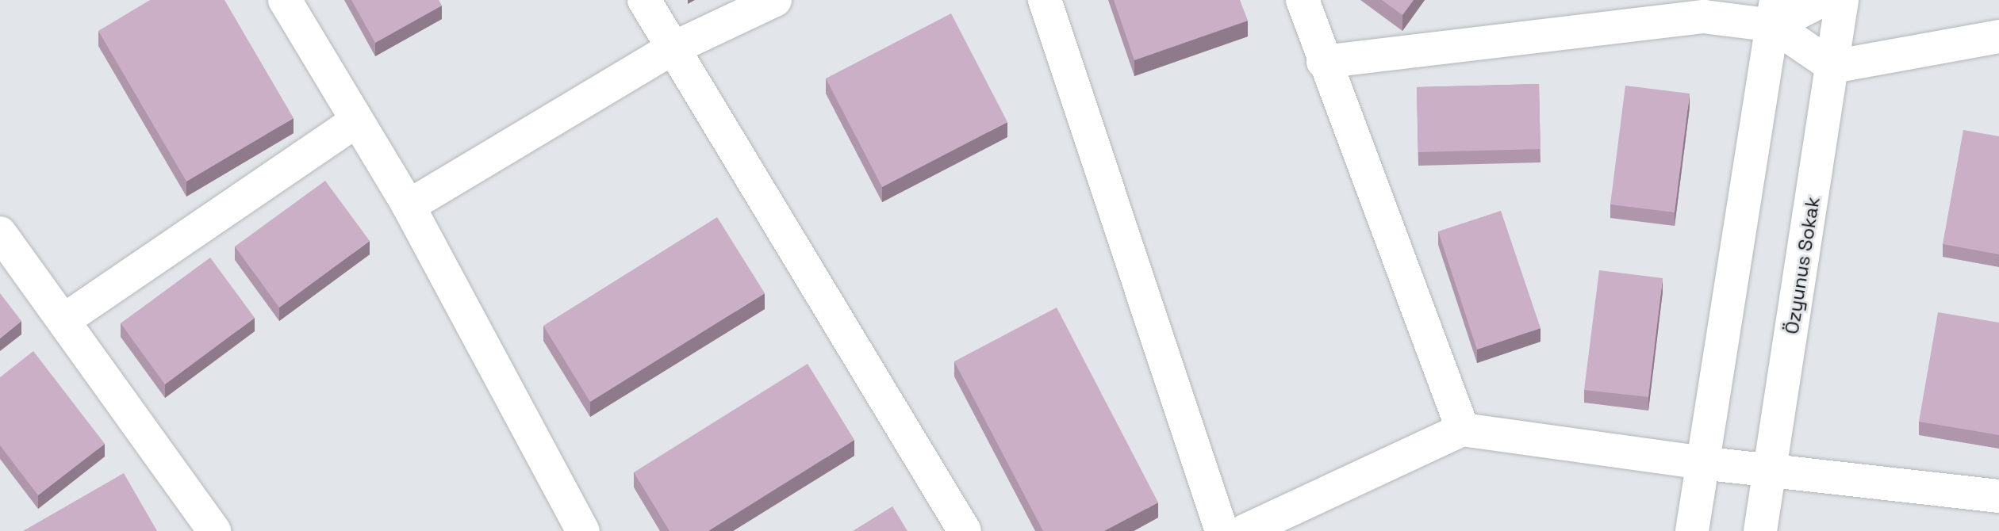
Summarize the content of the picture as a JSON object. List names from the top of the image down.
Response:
{
  "streets": {
    "street": ["Özyunus Sokak"]
  }
}
